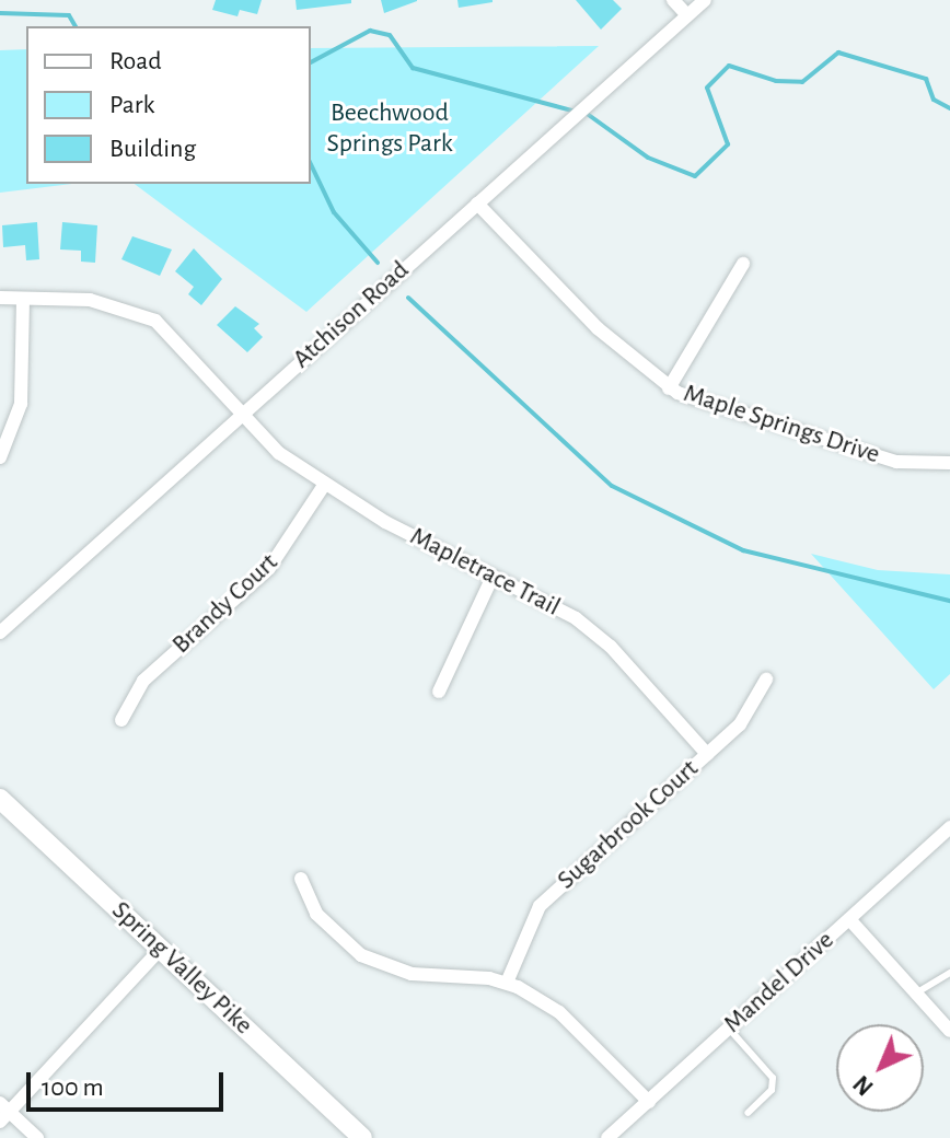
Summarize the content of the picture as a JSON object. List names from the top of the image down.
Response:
{
  "streets": {
    "street": [
      "Atchison Road",
      "Maple Springs Drive",
      "Mapletrace Trail",
      "Brandy Court",
      "Sugarbrook Court",
      "Spring Valley Pike",
      "Mandel Drive"
    ]
  },
  "crossings": [
    ["Atchison Road", "Maple Springs Drive"],
    ["Atchison Road", "Mapletrace Trail"],
    ["Mapletrace Trail", "Brandy Court"],
    ["Mapletrace Trail", "Sugarbrook Court"]
  ],
  "parks": ["Beechwood Springs Park"],
  "legend": ["Road", "Park", "Building"],
  "scale_bar": "100 m",
  "north": "bottom left"
}
